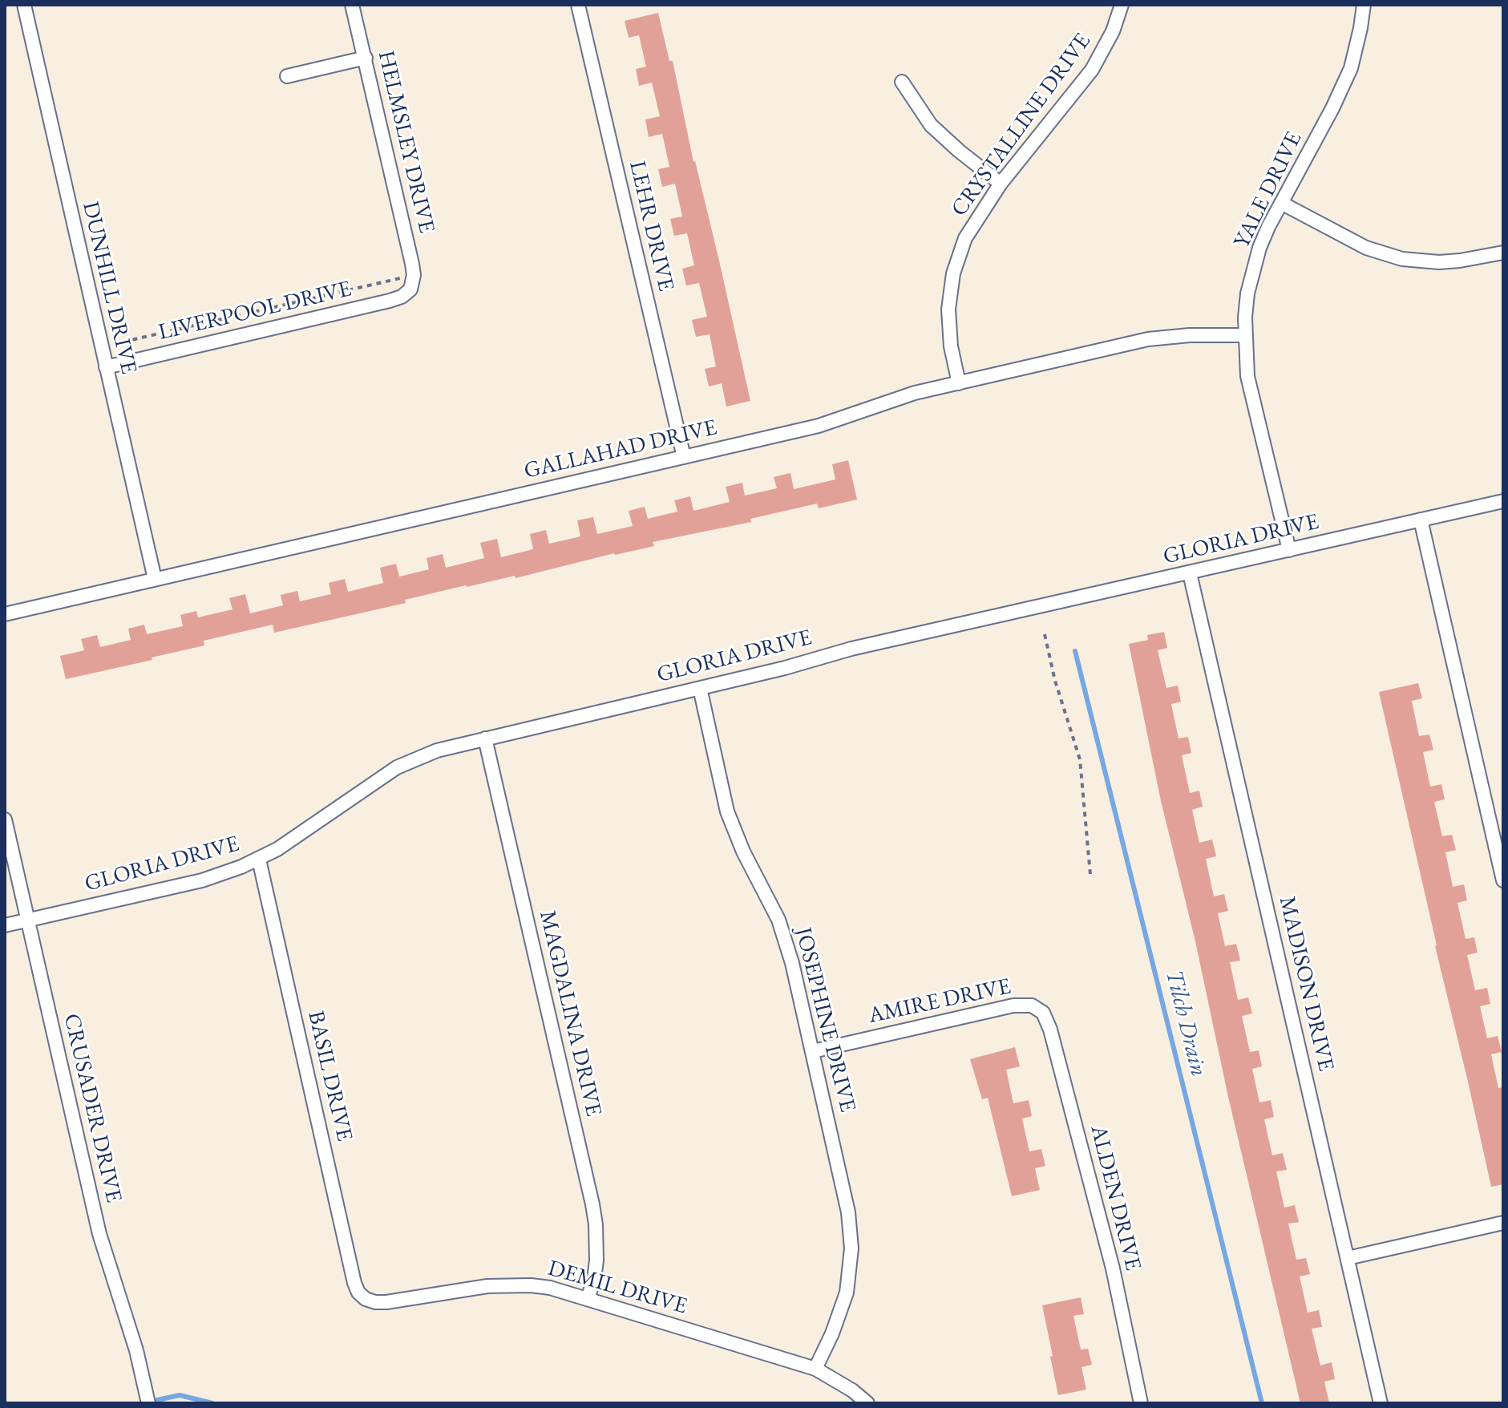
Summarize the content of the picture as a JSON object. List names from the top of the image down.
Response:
{
  "streets": {
    "street": [
      "CRYSTALLINE DRIVE",
      "HELMSLEY DRIVE",
      "YALE DRIVE",
      "LEHR DRIVE",
      "DUNHILL DRIVE",
      "LIVERPOOL DRIVE",
      "GALLAHAD DRIVE",
      "GLORIA DRIVE",
      "MADISON DRIVE",
      "AMIRE DRIVE",
      "MAGDALINA DRIVE",
      "JOSEPHINE DRIVE",
      "BASIL DRIVE",
      "CRUSADER DRIVE",
      "ALDEN DRIVE",
      "DEMIL DRIVE"
    ]
  },
  "crossings": [
    ["CRYSTALLINE DRIVE", "GALLAHAD DRIVE"],
    ["HELMSLEY DRIVE", "LIVERPOOL DRIVE"],
    ["YALE DRIVE", "GALLAHAD DRIVE"],
    ["YALE DRIVE", "GLORIA DRIVE"],
    ["LEHR DRIVE", "GALLAHAD DRIVE"],
    ["DUNHILL DRIVE", "LIVERPOOL DRIVE"],
    ["DUNHILL DRIVE", "GALLAHAD DRIVE"],
    ["GLORIA DRIVE", "MADISON DRIVE"],
    ["GLORIA DRIVE", "MAGDALINA DRIVE"],
    ["GLORIA DRIVE", "JOSEPHINE DRIVE"],
    ["GLORIA DRIVE", "BASIL DRIVE"],
    ["GLORIA DRIVE", "CRUSADER DRIVE"],
    ["AMIRE DRIVE", "JOSEPHINE DRIVE"],
    ["AMIRE DRIVE", "ALDEN DRIVE"],
    ["MAGDALINA DRIVE", "DEMIL DRIVE"],
    ["JOSEPHINE DRIVE", "DEMIL DRIVE"],
    ["BASIL DRIVE", "DEMIL DRIVE"]
  ],
  "water": ["Tilch Drain"]
}
